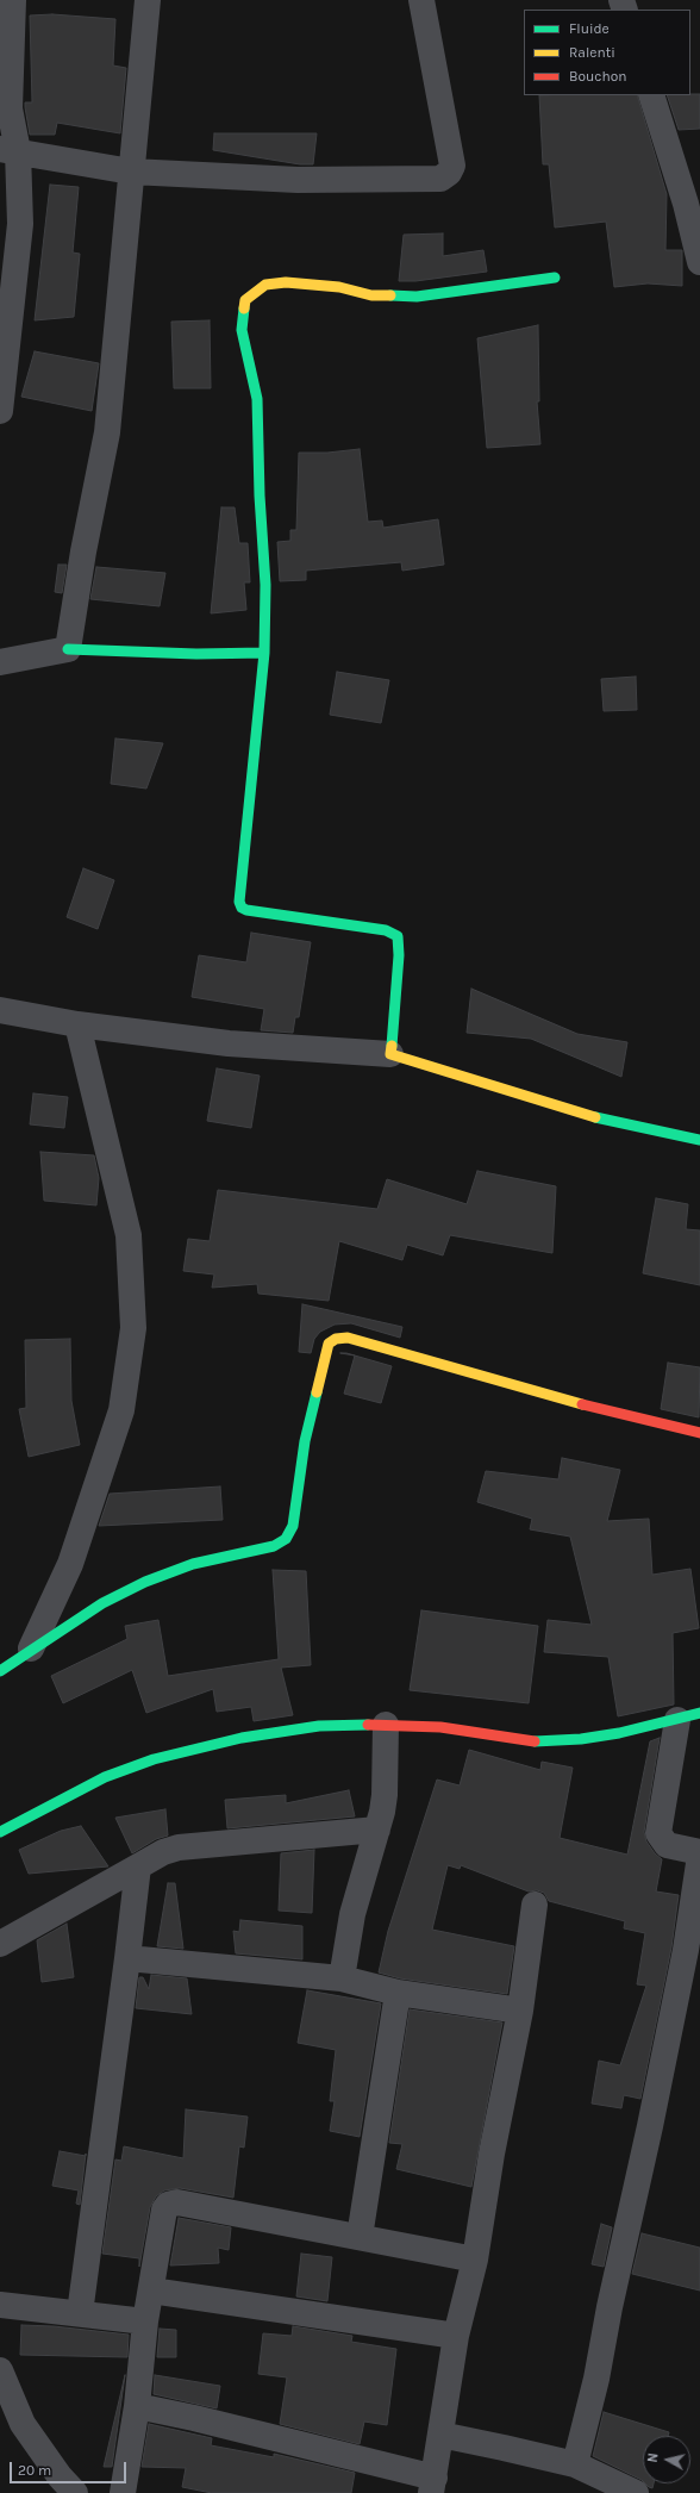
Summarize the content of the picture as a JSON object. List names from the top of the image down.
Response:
{
  "legend": ["Fluide", "Ralenti", "Bouchon"],
  "scale_bar": "20 m",
  "north": "left"
}
